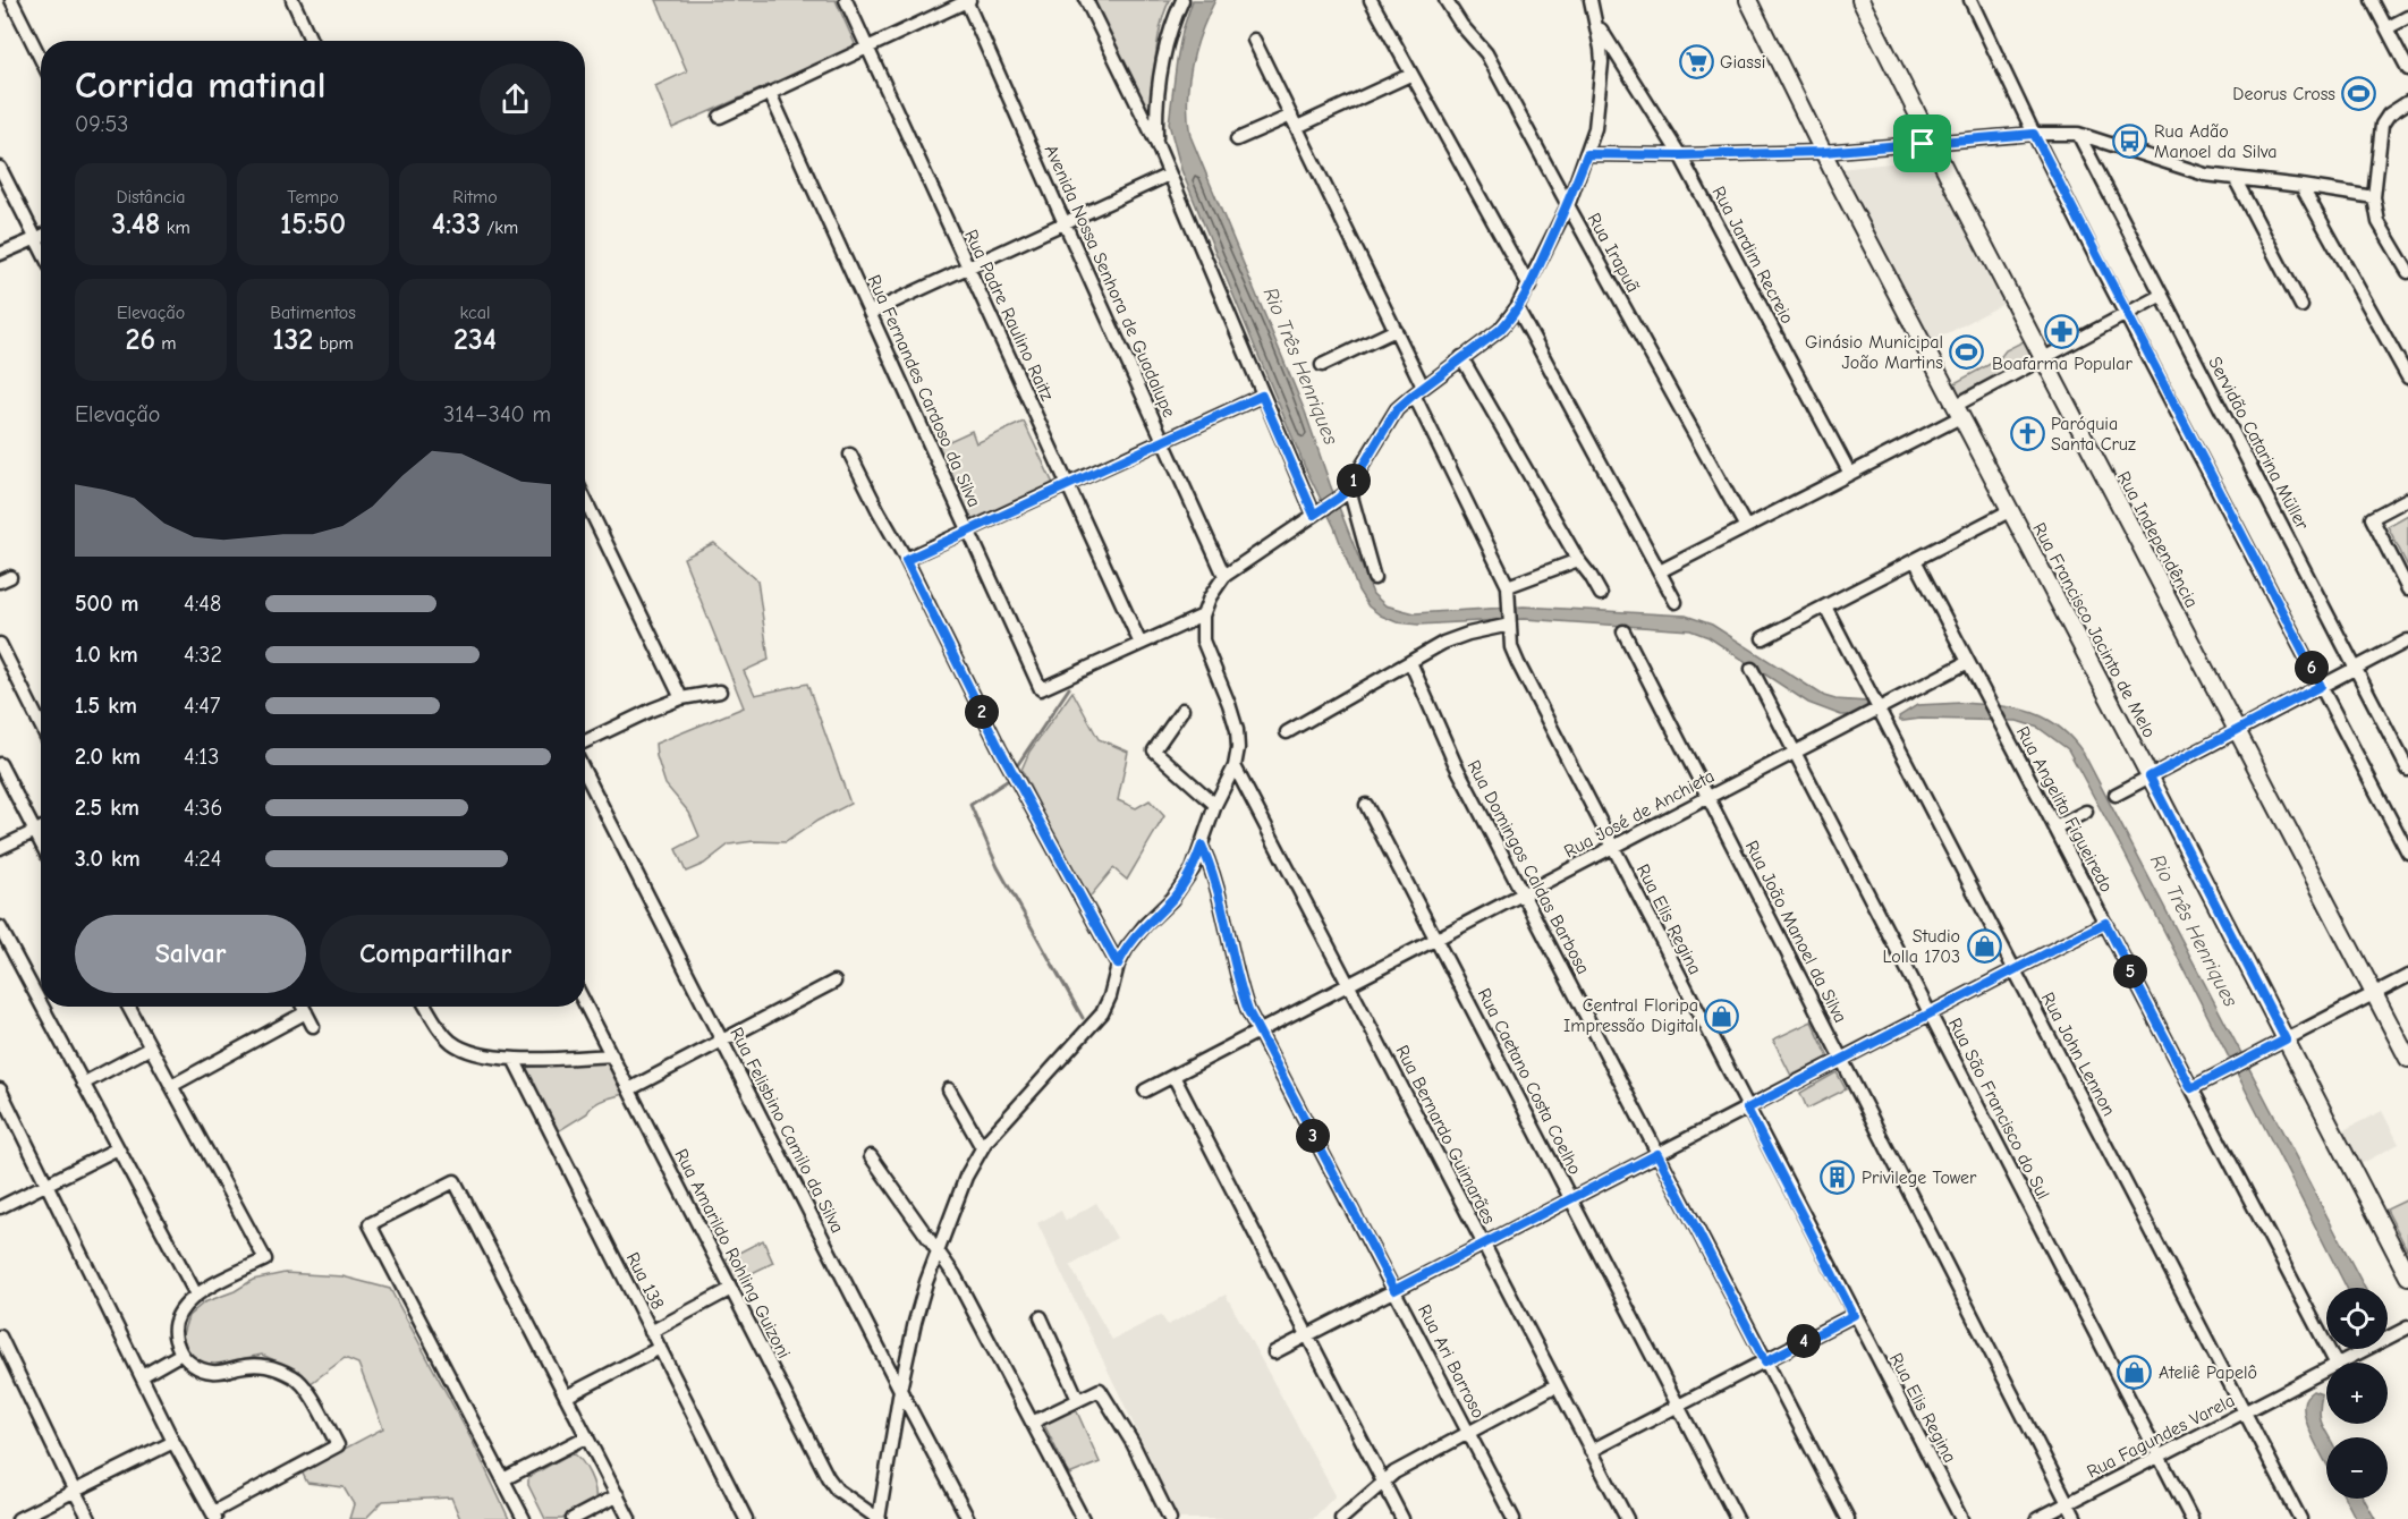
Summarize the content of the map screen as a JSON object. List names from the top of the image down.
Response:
{
  "streets": {
    "main road": ["Rua Independência", "Rua Francisco Jacinto de Melo"],
    "street": [
      "Rua Irapuã",
      "Rua Jardim Recreio",
      "Avenida Nossa Senhora de Guadalupe",
      "Rua Padre Raulino Raitz",
      "Rua Fernandes Cardoso da Silva",
      "Servidão Catarina Müller",
      "Rua Angelita Figueiredo",
      "Rua José de Anchieta",
      "Rua Domingos Caldas Barbosa",
      "Rua Elis Regina",
      "Rua João Manoel da Silva",
      "Rua John Lennon",
      "Rua Caetano Costa Coelho",
      "Rua São Francisco do Sul",
      "Rua Felisbino Camilo da Silva",
      "Rua Bernardo Guimarães",
      "Rua Amarildo Rohling Guizoni",
      "Rua 138",
      "Rua Ari Barroso",
      "Rua Fagundes Varela"
    ]
  },
  "crossings": [
    ["Rua Padre Raulino Raitz", "Rua Fernandes Cardoso da Silva"],
    ["Rua Angelita Figueiredo", "Rua José de Anchieta"],
    ["Rua José de Anchieta", "Rua Domingos Caldas Barbosa"],
    ["Rua José de Anchieta", "Rua Elis Regina"],
    ["Rua José de Anchieta", "Rua João Manoel da Silva"],
    ["Rua José de Anchieta", "Rua John Lennon"],
    ["Rua José de Anchieta", "Rua Caetano Costa Coelho"],
    ["Rua José de Anchieta", "Rua São Francisco do Sul"],
    ["Rua José de Anchieta", "Rua Bernardo Guimarães"],
    ["Rua José de Anchieta", "Rua Ari Barroso"],
    ["Rua João Manoel da Silva", "Rua Fagundes Varela"],
    ["Rua John Lennon", "Rua Fagundes Varela"],
    ["Rua São Francisco do Sul", "Rua Fagundes Varela"]
  ],
  "water": ["Rio Três Henriques"],
  "places": {
    "supermarket": ["Giassi"],
    "sports": ["Deorus Cross", "Ginásio Municipal João Martins"],
    "bus stop": ["Rua Adão Manoel da Silva"],
    "pharmacy": ["Boafarma Popular"],
    "church": ["Paróquia Santa Cruz"],
    "shop": ["Studio Lolla 1703", "Central Floripa Impressão Digital", "Ateliê Papelô"],
    "building": ["Privilege Tower"]
  },
  "page": {
    "heading": ["Corrida matinal", "09:53"],
    "stats": [
      ["Distância", "3.48 km"],
      ["Tempo", "15:50"],
      ["Ritmo", "4:33 /km"],
      ["Elevação", "26 m"],
      ["Batimentos", "132 bpm"],
      ["kcal", "234"]
    ],
    "chart": ["Elevação", "314–340 m"],
    "pins": [
      "1",
      "6",
      "2",
      "5",
      "3",
      "4"
    ],
    "list": [
      {
        "name": "500 m",
        "note": "4:48"
      },
      {
        "name": "1.0 km",
        "note": "4:32"
      },
      {
        "name": "1.5 km",
        "note": "4:47"
      },
      {
        "name": "2.0 km",
        "note": "4:13"
      },
      {
        "name": "2.5 km",
        "note": "4:36"
      },
      {
        "name": "3.0 km",
        "note": "4:24"
      }
    ],
    "buttons": ["Salvar", "Compartilhar"],
    "map_buttons": ["+", "−"]
  }
}
